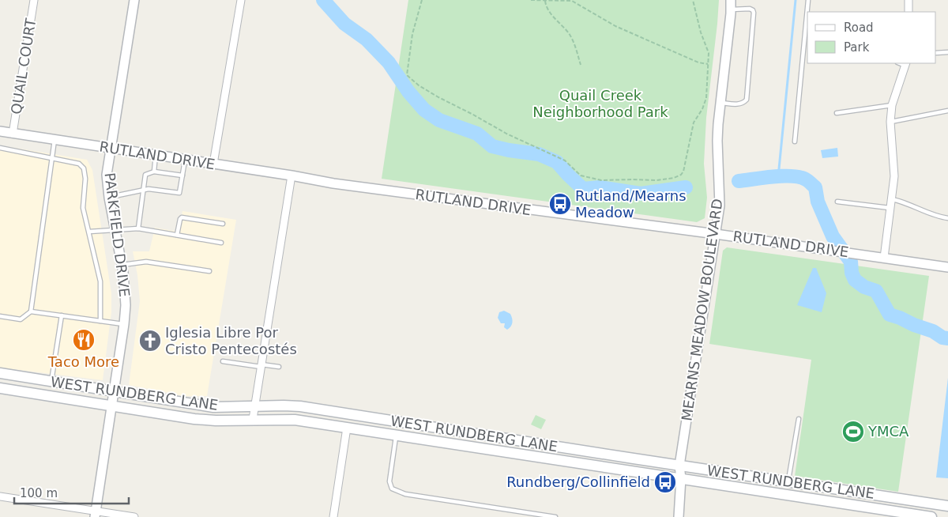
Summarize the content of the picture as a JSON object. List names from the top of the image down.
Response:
{
  "streets": {
    "main road": ["WEST RUNDBERG LANE"],
    "street": [
      "QUAIL COURT",
      "RUTLAND DRIVE",
      "PARKFIELD DRIVE",
      "MEARNS MEADOW BOULEVARD"
    ]
  },
  "crossings": [
    ["QUAIL COURT", "RUTLAND DRIVE"],
    ["RUTLAND DRIVE", "PARKFIELD DRIVE"],
    ["RUTLAND DRIVE", "MEARNS MEADOW BOULEVARD"],
    ["PARKFIELD DRIVE", "WEST RUNDBERG LANE"],
    ["MEARNS MEADOW BOULEVARD", "WEST RUNDBERG LANE"]
  ],
  "parks": ["Quail Creek Neighborhood Park"],
  "places": {
    "bus stop": ["Rutland/Mearns Meadow", "Rundberg/Collinfield"],
    "restaurant": ["Taco More"],
    "church": ["Iglesia Libre Por Cristo Pentecostés"],
    "sports": ["YMCA"]
  },
  "legend": ["Road", "Park"],
  "scale_bar": "100 m"
}
